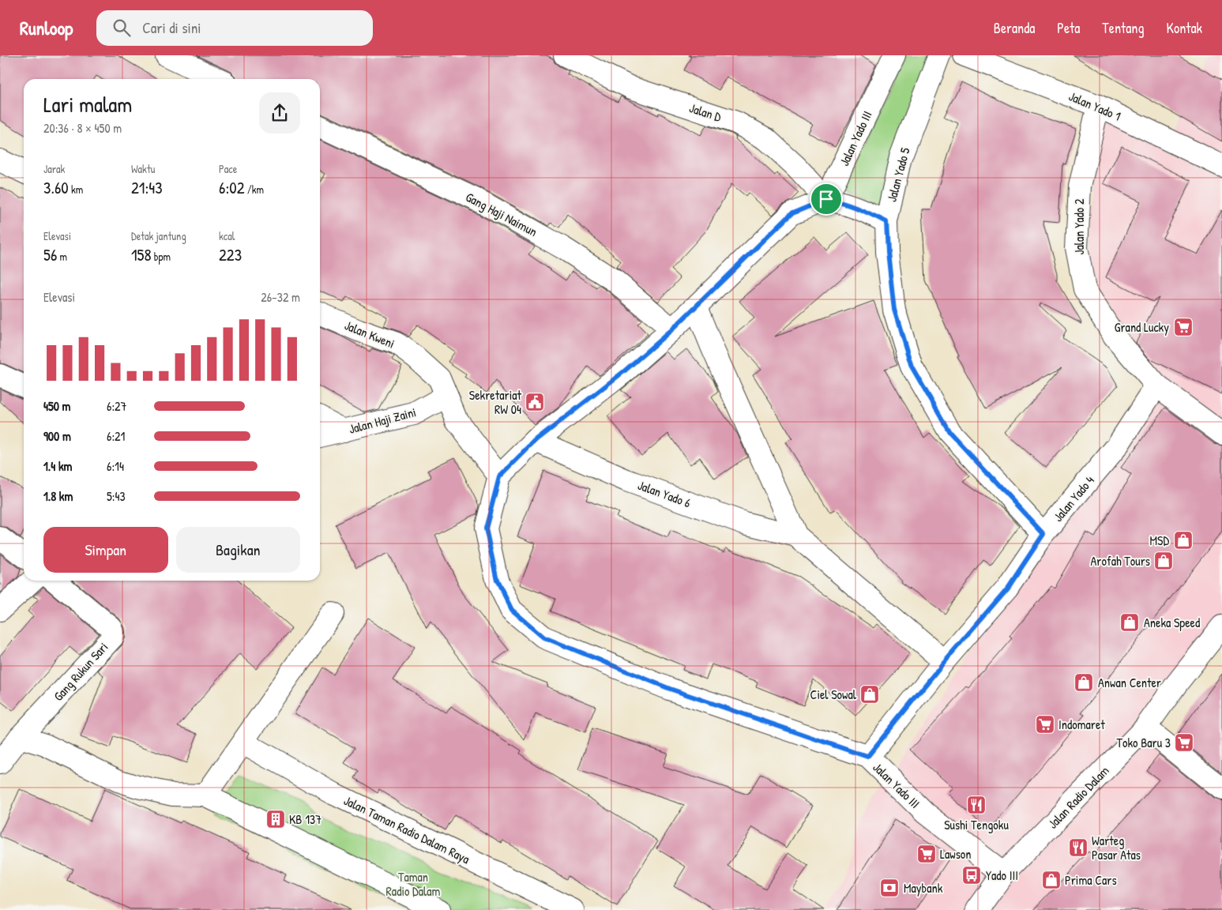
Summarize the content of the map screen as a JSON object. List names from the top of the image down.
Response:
{
  "streets": {
    "street": [
      "Jalan Yado 1",
      "Jalan D",
      "Jalan Yado III",
      "Jalan Yado 5",
      "Gang Haji Naimun",
      "Jalan Yado 2",
      "Jalan Kweni",
      "Jalan Haji Zaini",
      "Jalan Yado 6",
      "Jalan Yado 4",
      "Gang Rukun Sari",
      "Jalan Radio Dalam",
      "Jalan Taman Radio Dalam Raya"
    ]
  },
  "crossings": [
    ["Jalan Yado 1", "Jalan Yado 2"],
    ["Jalan D", "Jalan Yado III"],
    ["Jalan Yado III", "Jalan Kweni"],
    ["Jalan Yado III", "Jalan Yado 4"],
    ["Jalan Yado III", "Jalan Radio Dalam"],
    ["Jalan Yado 5", "Jalan Yado 4"],
    ["Jalan Yado 2", "Jalan Yado 4"],
    ["Jalan Kweni", "Jalan Haji Zaini"],
    ["Jalan Yado 6", "Jalan Yado 4"]
  ],
  "parks": ["Taman Radio Dalam"],
  "places": {
    "supermarket": [
      "Grand Lucky",
      "Indomaret",
      "Toko Baru 3",
      "Lawson"
    ],
    "public building": ["Sekretariat RW 04"],
    "shop": [
      "MSD",
      "Arofah Tours",
      "Aneka Speed",
      "Anwan Center",
      "Ciel Sowal",
      "Prima Cars"
    ],
    "restaurant": ["Sushi Tengoku", "Warteg Pasar Atas"],
    "building": ["KB 137"],
    "bus stop": ["Yado III"],
    "bank": ["Maybank"]
  },
  "page": {
    "header": "Runloop",
    "search": "Cari di sini",
    "nav": [
      "Beranda",
      "Peta",
      "Tentang",
      "Kontak"
    ],
    "heading": ["Lari malam", "20:36 · 8 × 450 m"],
    "stats": [
      ["Jarak", "3.60 km"],
      ["Waktu", "21:43"],
      ["Pace", "6:02 /km"],
      ["Elevasi", "56 m"],
      ["Detak jantung", "158 bpm"],
      ["kcal", "223"]
    ],
    "chart": ["Elevasi", "26–32 m"],
    "list": [
      {
        "name": "450 m",
        "note": "6:27"
      },
      {
        "name": "900 m",
        "note": "6:21"
      },
      {
        "name": "1.4 km",
        "note": "6:14"
      },
      {
        "name": "1.8 km",
        "note": "5:43"
      }
    ],
    "buttons": ["Simpan", "Bagikan"]
  }
}
